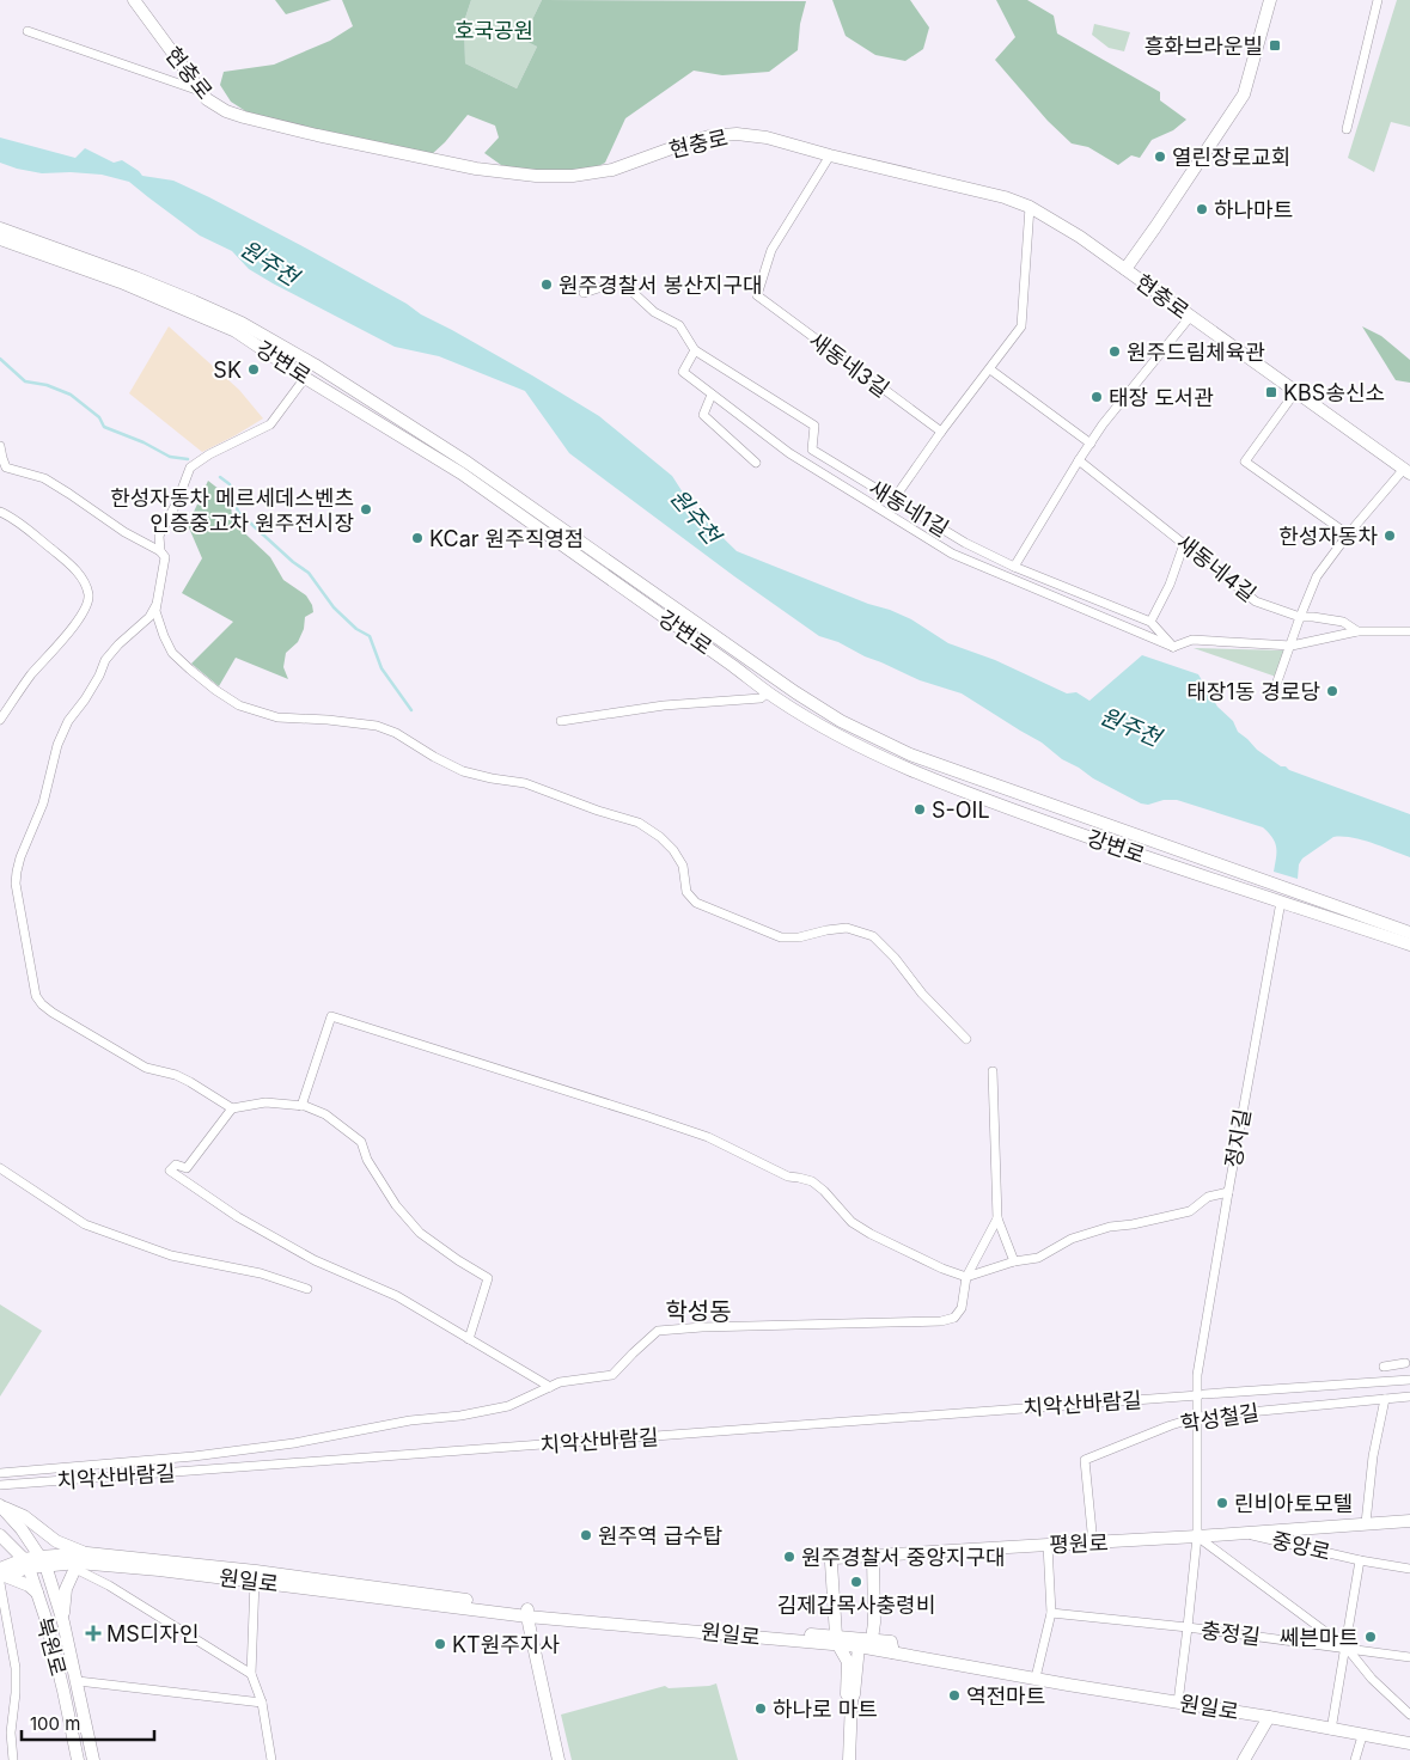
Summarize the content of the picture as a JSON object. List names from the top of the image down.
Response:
{
  "streets": {
    "street": [
      "현충로",
      "강변로",
      "새동네3길",
      "새동네1길",
      "새동네4길",
      "정지길",
      "치악산바람길",
      "학성철길",
      "평원로",
      "중앙로",
      "원일로",
      "충정길",
      "북원로"
    ]
  },
  "crossings": [
    ["현충로", "새동네3길"],
    ["현충로", "새동네4길"],
    ["강변로", "정지길"],
    ["정지길", "치악산바람길"],
    ["정지길", "학성철길"],
    ["정지길", "평원로"],
    ["정지길", "원일로"],
    ["정지길", "충정길"],
    ["학성철길", "평원로"],
    ["평원로", "중앙로"],
    ["평원로", "원일로"],
    ["중앙로", "원일로"],
    ["중앙로", "충정길"],
    ["원일로", "북원로"]
  ],
  "districts": ["학성동"],
  "water": ["원주천"],
  "parks": ["호국공원"],
  "places": {
    "transit": ["흥화브라운빌", "KBS송신소"],
    "other": [
      "열린장로교회",
      "하나마트",
      "원주경찰서 봉산지구대",
      "원주드림체육관",
      "SK",
      "태장 도서관",
      "한성자동차 메르세데스벤츠 인증중고차 원주전시장",
      "한성자동차",
      "KCar 원주직영점",
      "태장1동 경로당",
      "S-OIL",
      "린비아토모텔",
      "원주역 급수탑",
      "원주경찰서 중앙지구대",
      "김제갑목사충령비",
      "쎄븐마트",
      "KT원주지사",
      "역전마트",
      "하나로 마트"
    ],
    "health": ["MS디자인"]
  },
  "scale_bar": "100 m"
}
